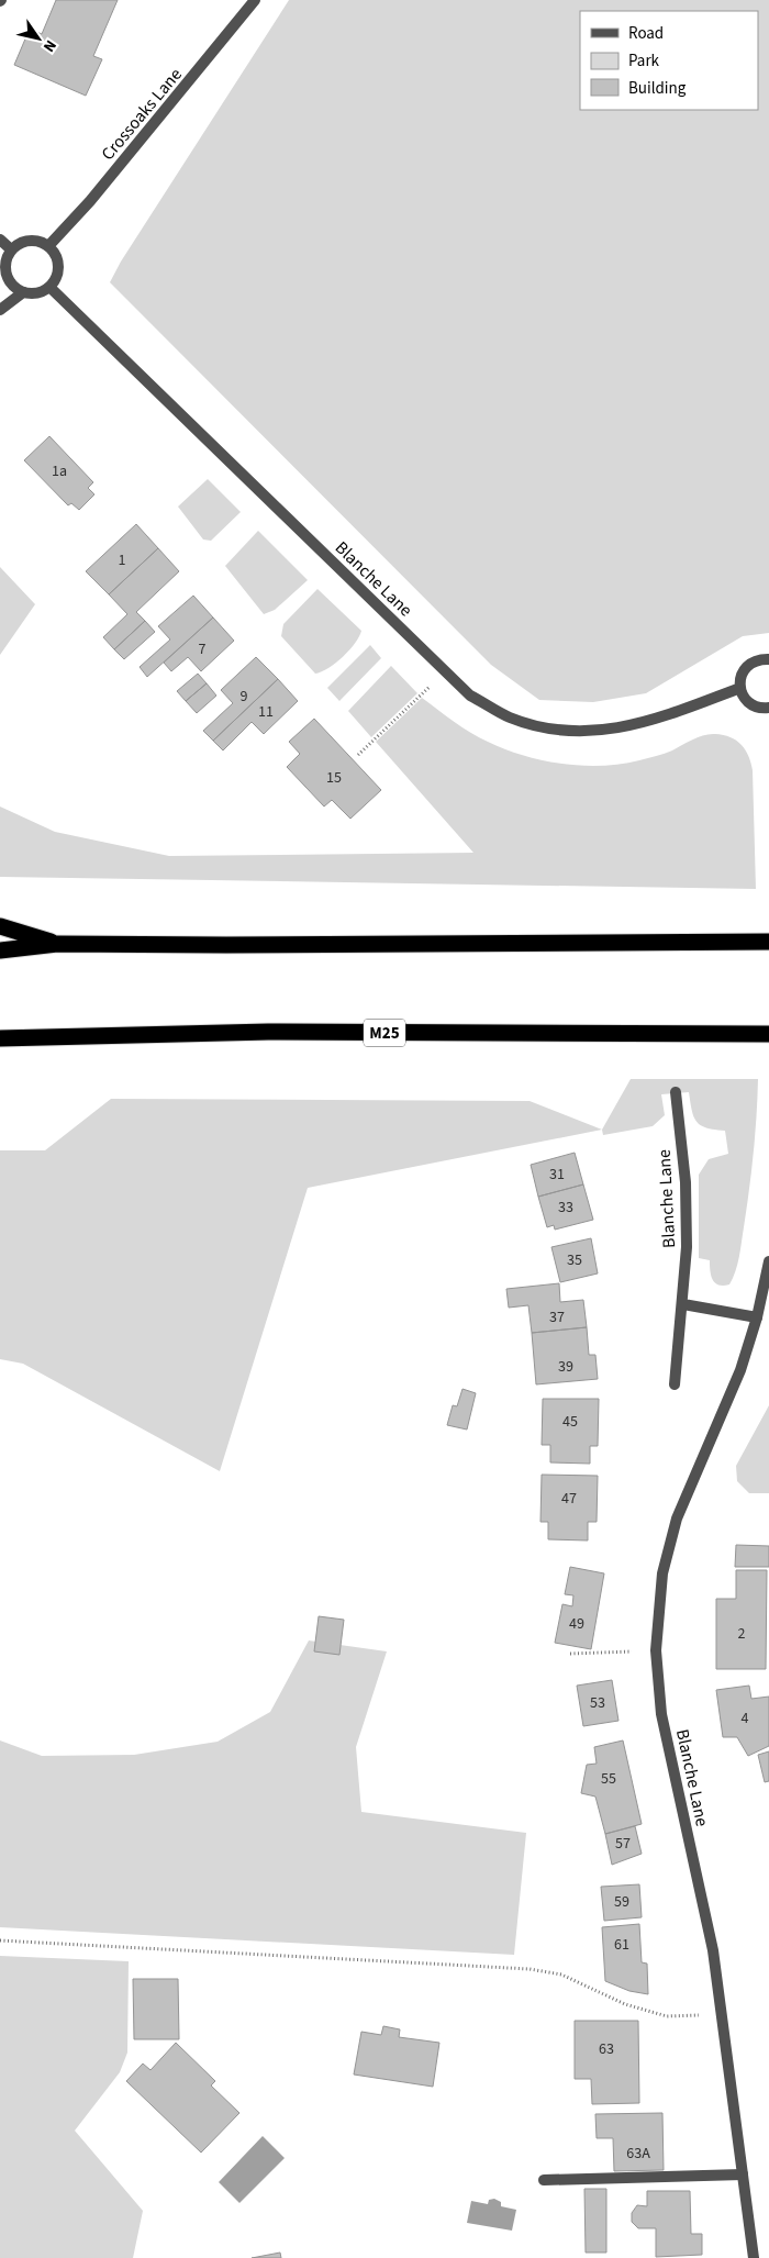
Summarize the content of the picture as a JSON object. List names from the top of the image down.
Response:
{
  "streets": {
    "highway": ["M25"],
    "street": ["Crossoaks Lane", "Blanche Lane"]
  },
  "crossings": [
    ["Crossoaks Lane", "Blanche Lane"]
  ],
  "house_numbers": [
    "1a",
    "1",
    "7",
    "9",
    "11",
    "15",
    "31",
    "33",
    "35",
    "37",
    "39",
    "45",
    "47",
    "49",
    "2",
    "53",
    "4",
    "55",
    "57",
    "59",
    "61",
    "63",
    "63A"
  ],
  "legend": ["Road", "Park", "Building"],
  "north": "bottom right"
}
